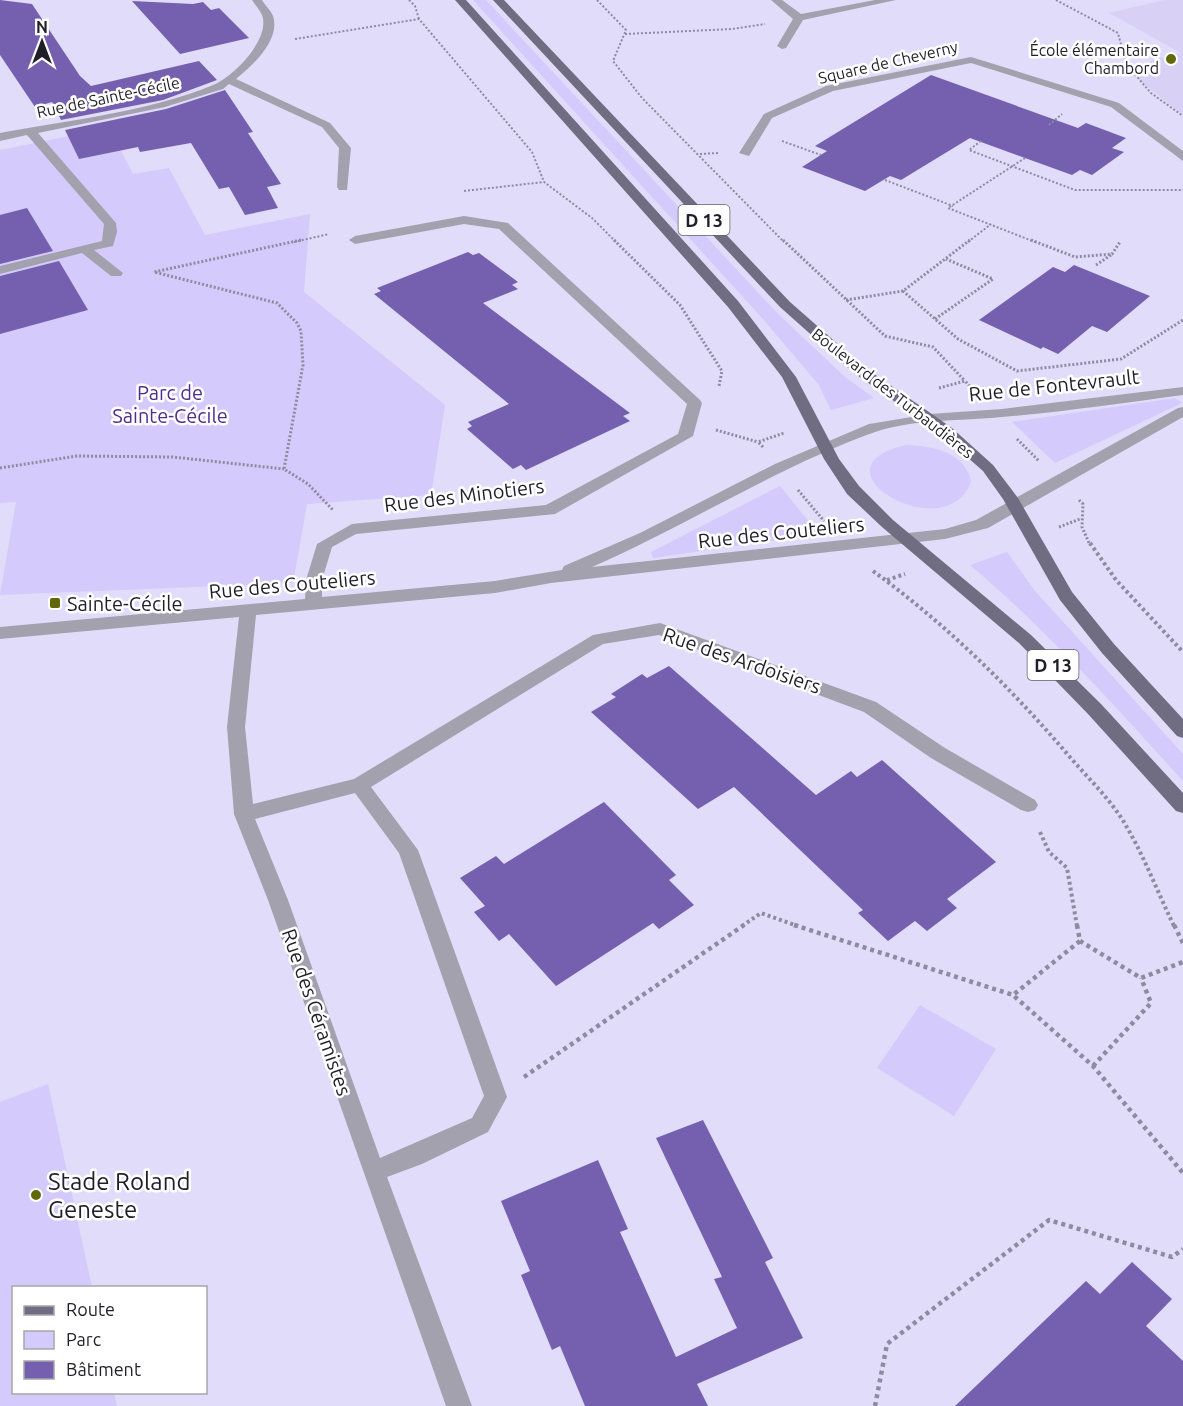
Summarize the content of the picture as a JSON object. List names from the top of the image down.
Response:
{
  "streets": {
    "main road": ["D 13", "Boulevard des Turbaudières"],
    "street": [
      "Square de Cheverny",
      "Rue de Sainte-Cécile",
      "Rue de Fontevrault",
      "Rue des Minotiers",
      "Rue des Couteliers",
      "Rue des Ardoisiers",
      "Rue des Céramistes"
    ]
  },
  "crossings": [
    ["D 13", "Rue de Fontevrault"],
    ["D 13", "Rue des Couteliers"],
    ["Rue de Fontevrault", "Boulevard des Turbaudières"],
    ["Rue de Fontevrault", "Rue des Couteliers"],
    ["Boulevard des Turbaudières", "Rue des Couteliers"],
    ["Rue des Minotiers", "Rue des Couteliers"],
    ["Rue des Couteliers", "Rue des Céramistes"],
    ["Rue des Ardoisiers", "Rue des Céramistes"]
  ],
  "parks": ["Parc de Sainte-Cécile"],
  "places": {
    "other": ["École élémentaire Chambord", "Stade Roland Geneste"],
    "transit": ["Sainte-Cécile"]
  },
  "legend": ["Route", "Parc", "Bâtiment"],
  "north": "top"
}
